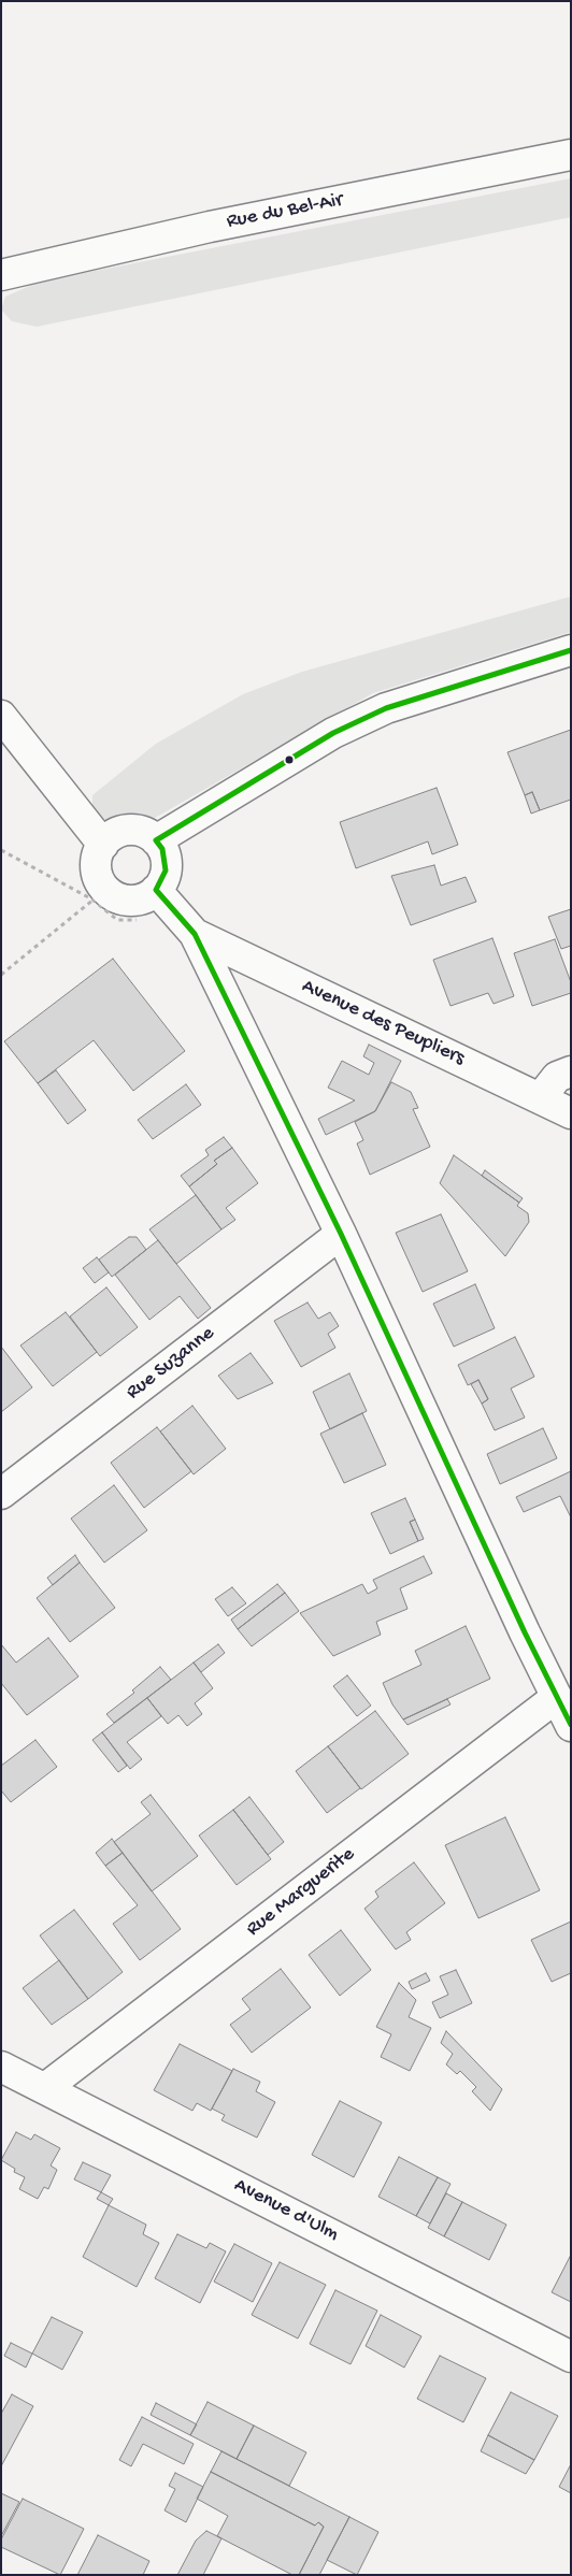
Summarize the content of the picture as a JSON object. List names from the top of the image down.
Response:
{
  "streets": {
    "street": [
      "Rue du Bel-Air",
      "Avenue des Peupliers",
      "Rue Suzanne",
      "Rue Marguerite",
      "Avenue d'Ulm"
    ]
  },
  "crossings": [
    ["Rue Marguerite", "Avenue d'Ulm"]
  ]
}
